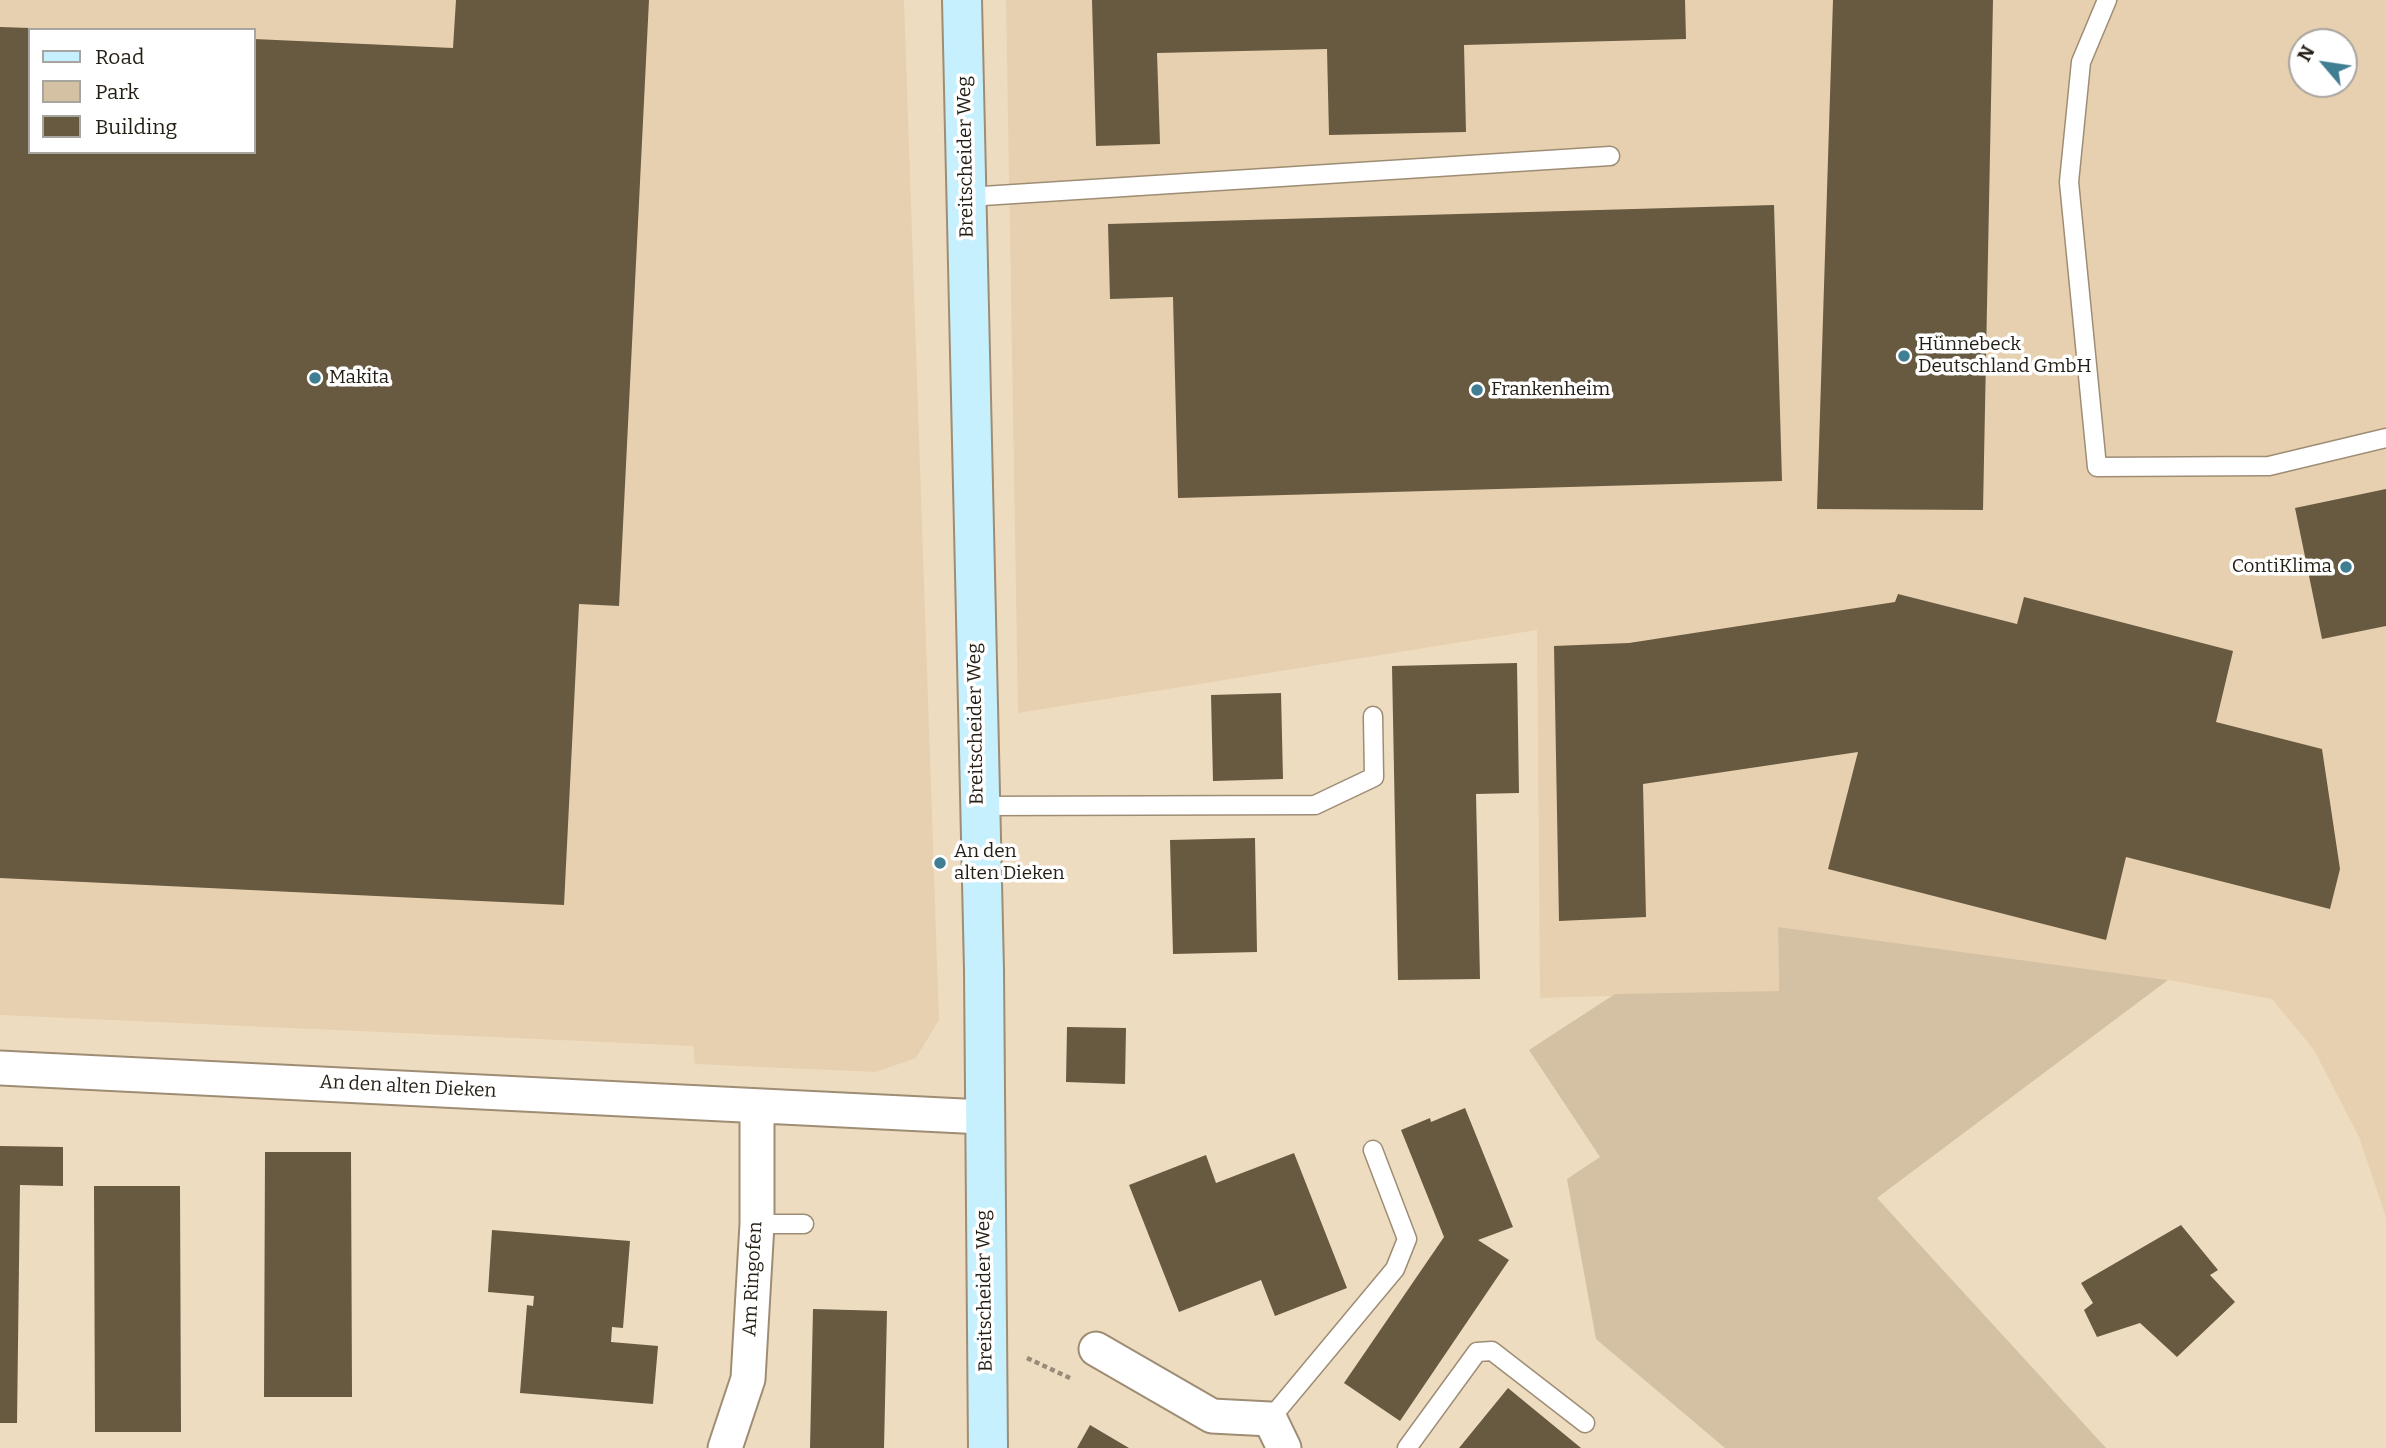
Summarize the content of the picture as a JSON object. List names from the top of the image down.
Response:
{
  "streets": {
    "main road": ["Breitscheider Weg"],
    "street": ["An den alten Dieken", "Am Ringofen"]
  },
  "crossings": [
    ["Breitscheider Weg", "An den alten Dieken"],
    ["An den alten Dieken", "Am Ringofen"]
  ],
  "places": [
    "Hünnebeck Deutschland GmbH",
    "Makita",
    "Frankenheim",
    "ContiKlima",
    "An den alten Dieken"
  ],
  "legend": ["Road", "Park", "Building"],
  "north": "top left"
}
